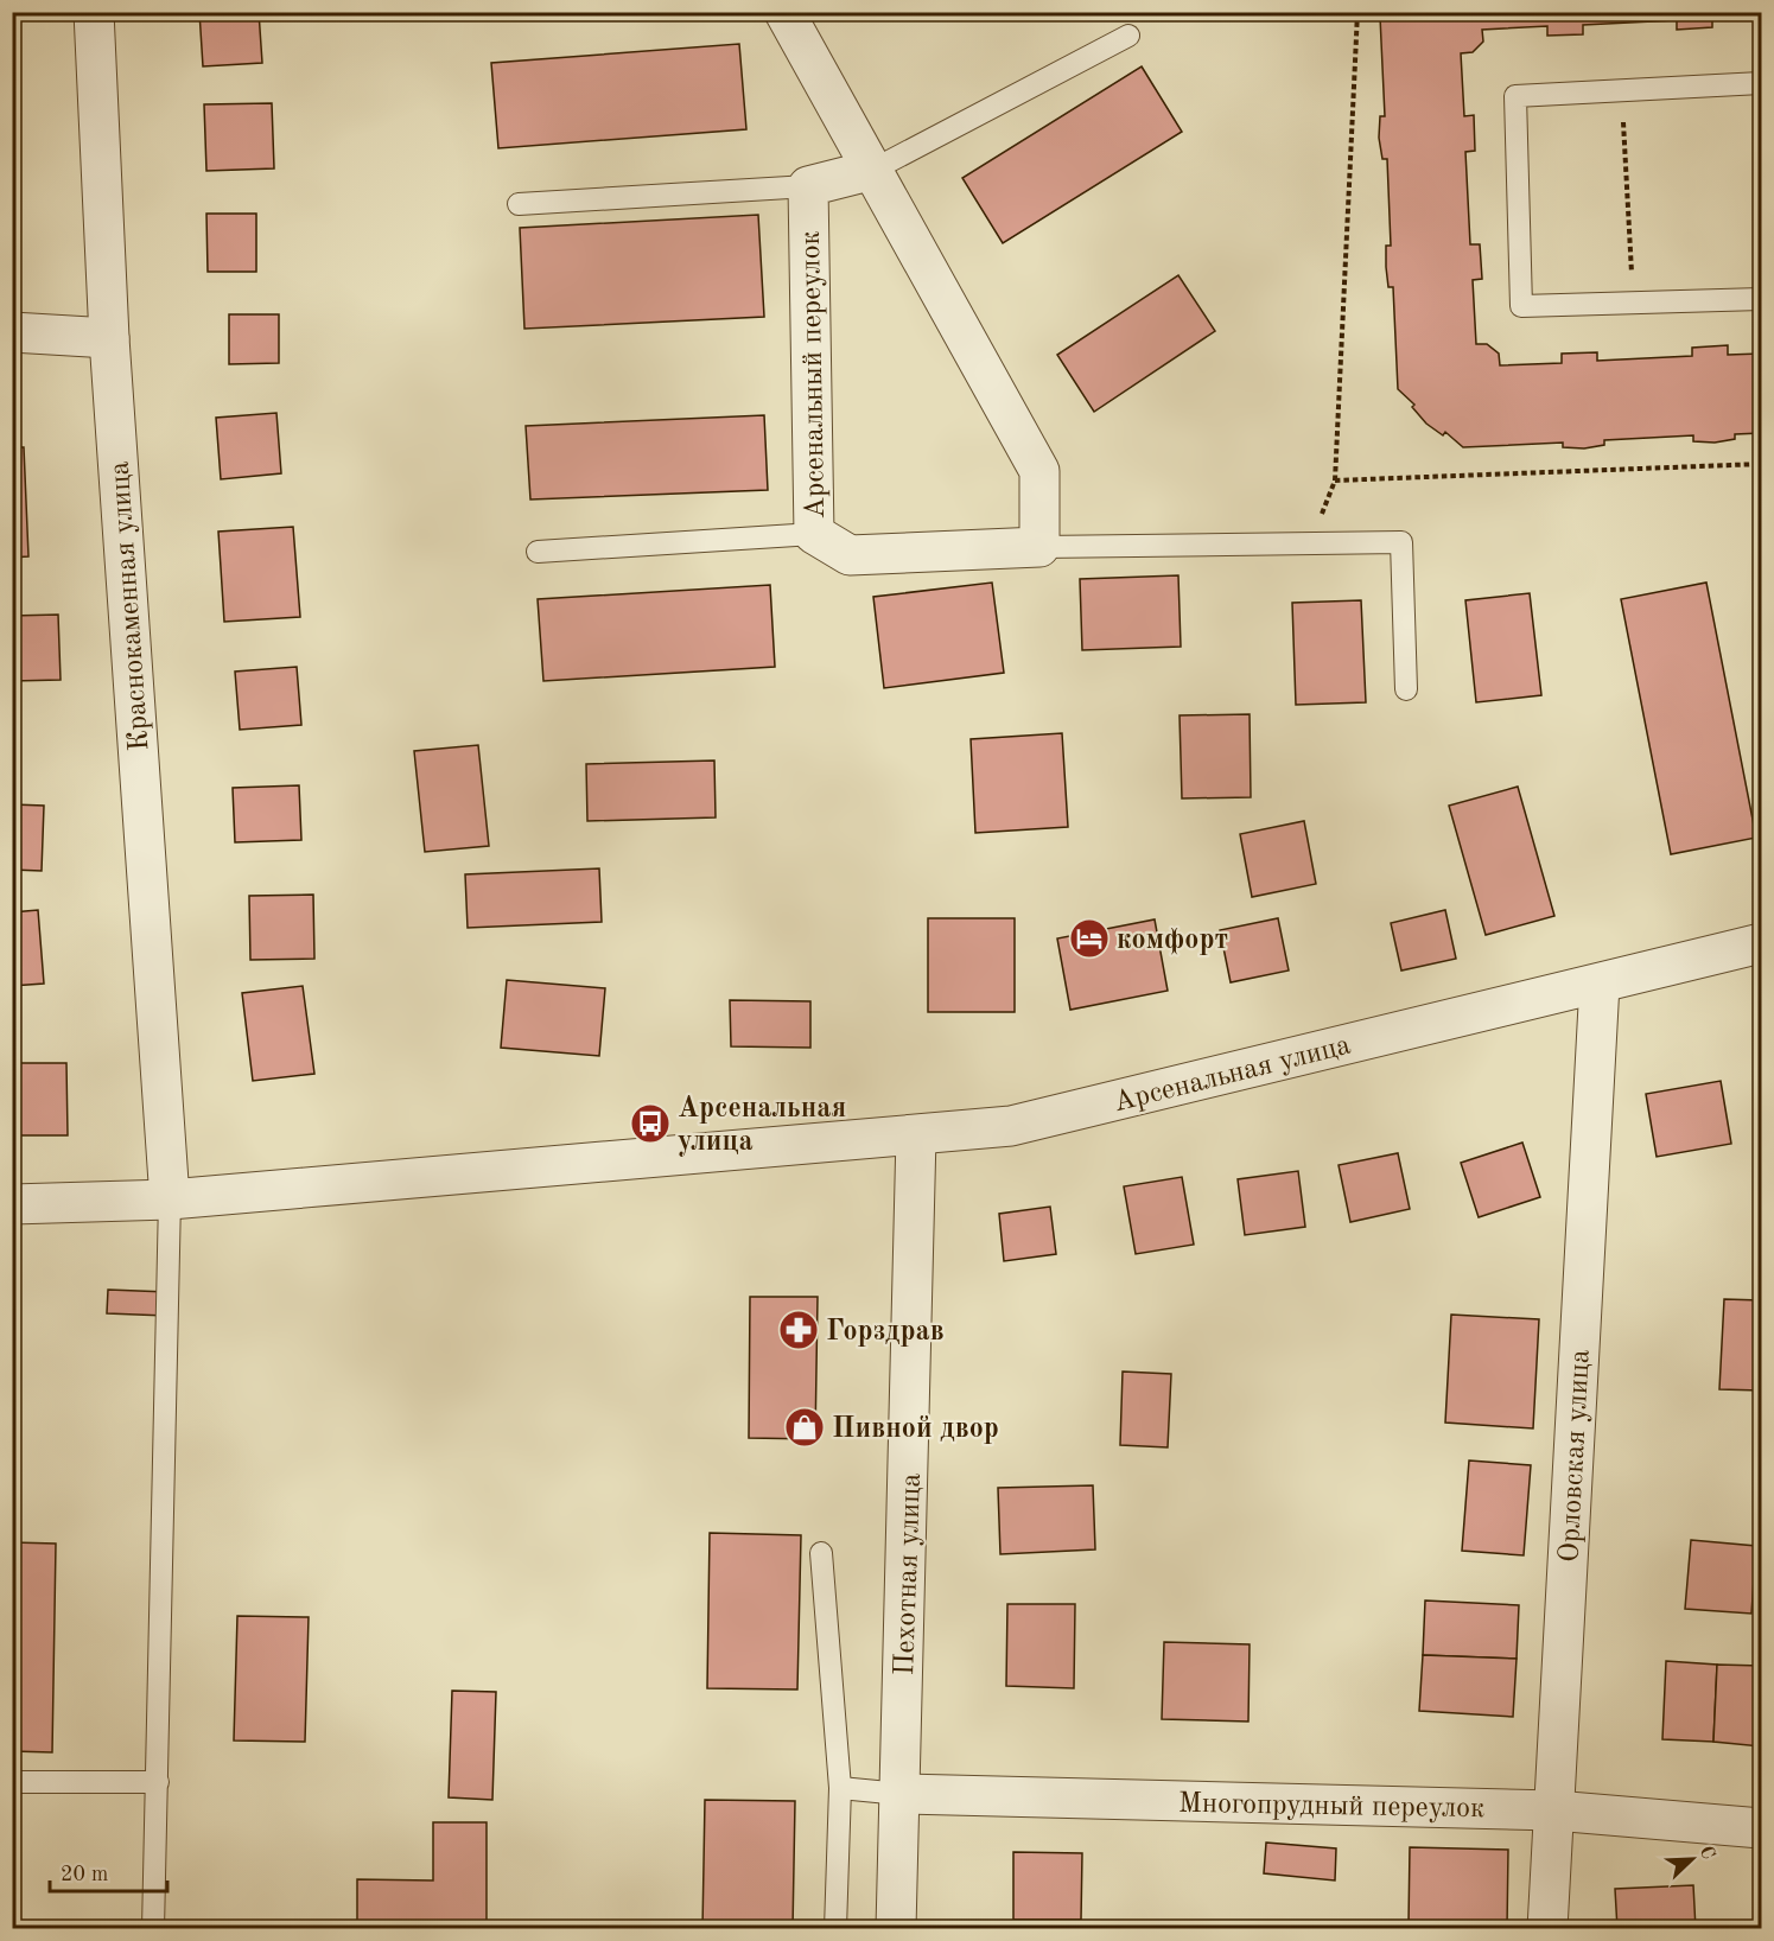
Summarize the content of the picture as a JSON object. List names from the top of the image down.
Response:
{
  "streets": {
    "street": [
      "Арсенальный переулок",
      "Краснокаменная улица",
      "Арсенальная улица",
      "Орловская улица",
      "Пехотная улица",
      "Многопрудный переулок"
    ]
  },
  "crossings": [
    ["Краснокаменная улица", "Арсенальная улица"],
    ["Арсенальная улица", "Орловская улица"],
    ["Арсенальная улица", "Пехотная улица"],
    ["Орловская улица", "Многопрудный переулок"],
    ["Пехотная улица", "Многопрудный переулок"]
  ],
  "places": {
    "hotel": ["комфорт"],
    "bus stop": ["Арсенальная улица"],
    "pharmacy": ["Горздрав"],
    "shop": ["Пивной двор"]
  },
  "scale_bar": "20 m",
  "north": "top right"
}
